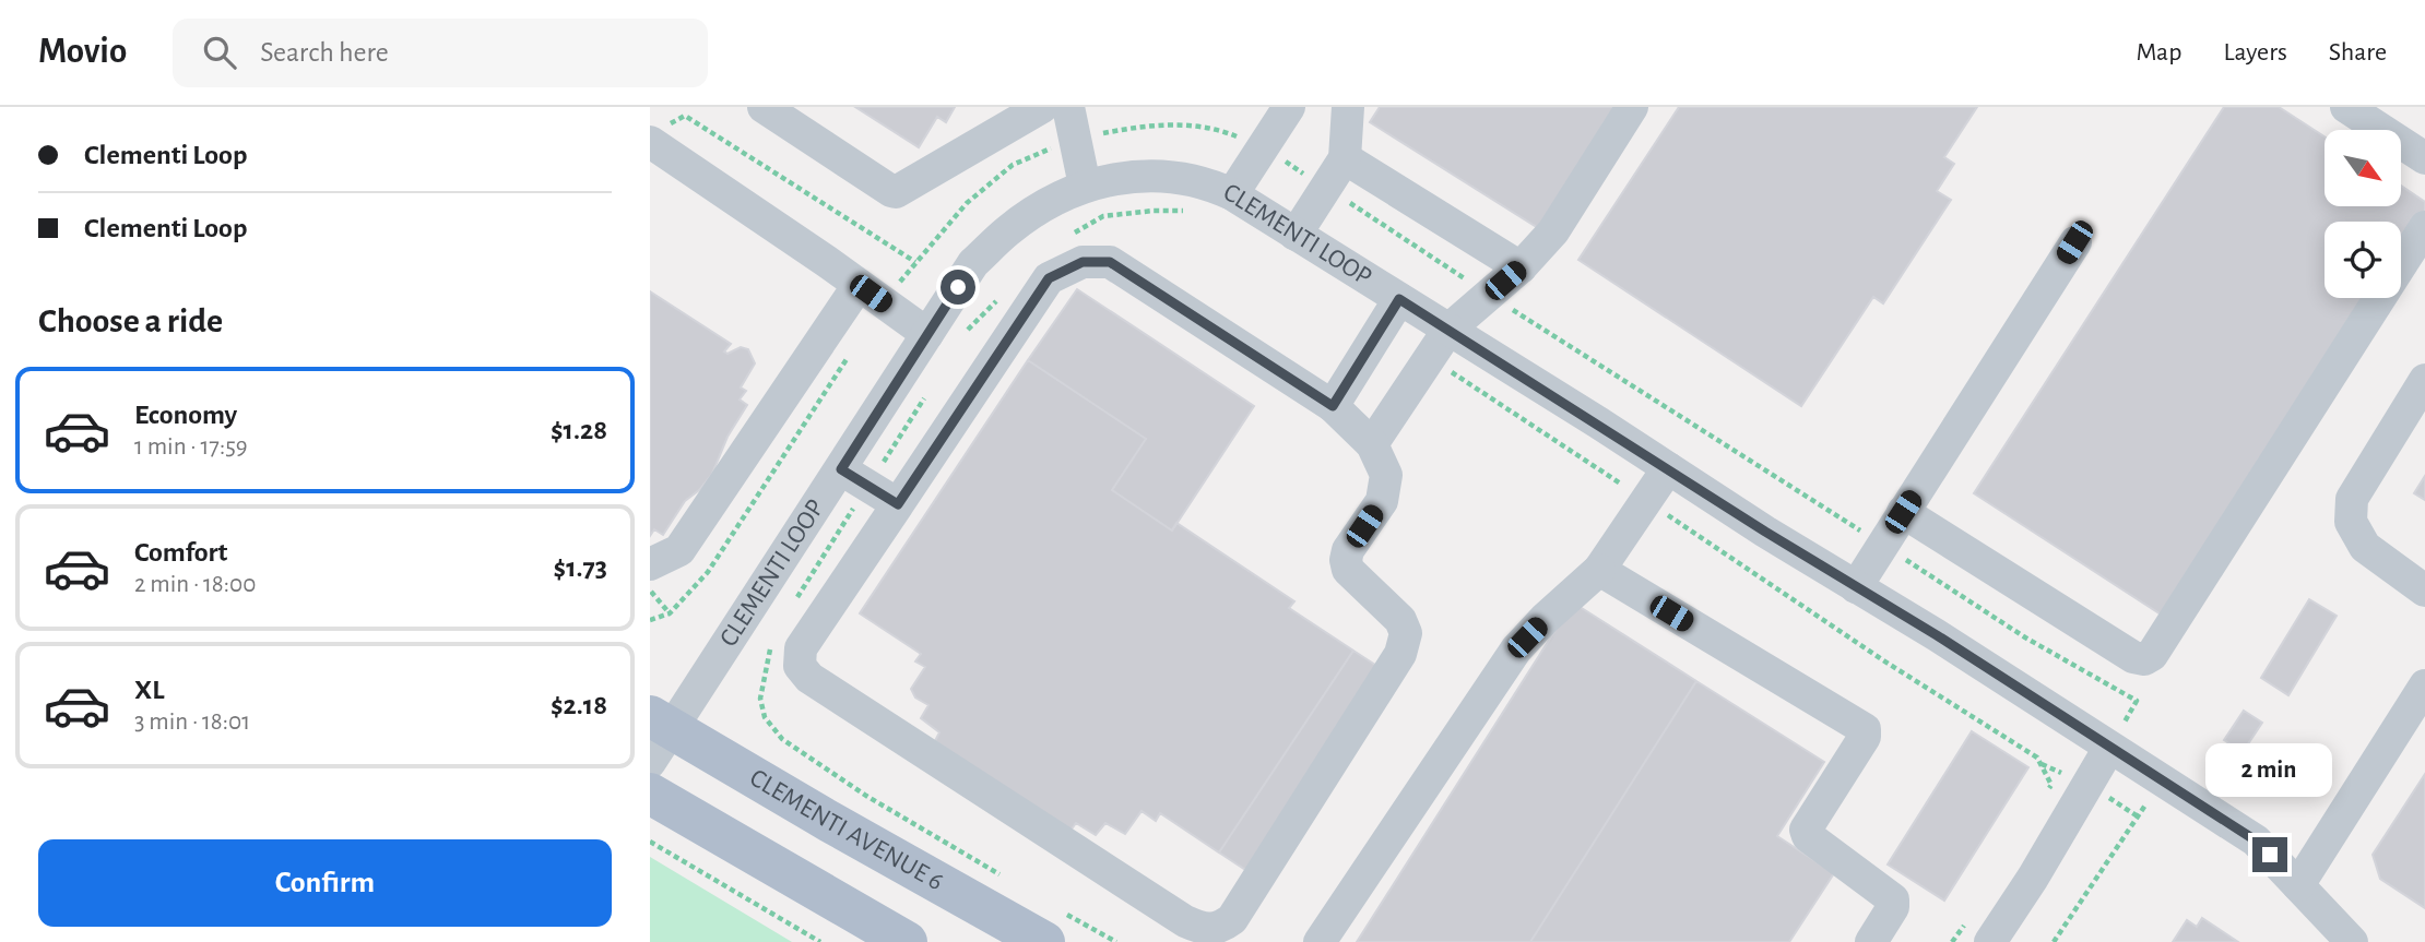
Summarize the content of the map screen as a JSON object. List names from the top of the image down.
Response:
{
  "streets": {
    "main road": ["CLEMENTI AVENUE 6"],
    "street": ["CLEMENTI LOOP"]
  },
  "crossings": [
    ["CLEMENTI LOOP", "CLEMENTI AVENUE 6"]
  ],
  "north": "bottom right",
  "page": {
    "header": "Movio",
    "search": "Search here",
    "nav": ["Map", "Layers", "Share"],
    "banner": ["Clementi Loop", "Clementi Loop"],
    "heading": "Choose a ride",
    "list": [
      {
        "name": "Economy",
        "note": "1 min · 17:59",
        "value": "$1.28"
      },
      {
        "name": "Comfort",
        "note": "2 min · 18:00",
        "value": "$1.73"
      },
      {
        "name": "XL",
        "note": "3 min · 18:01",
        "value": "$2.18"
      }
    ],
    "bubble": "2 min",
    "buttons": "Confirm"
  }
}
